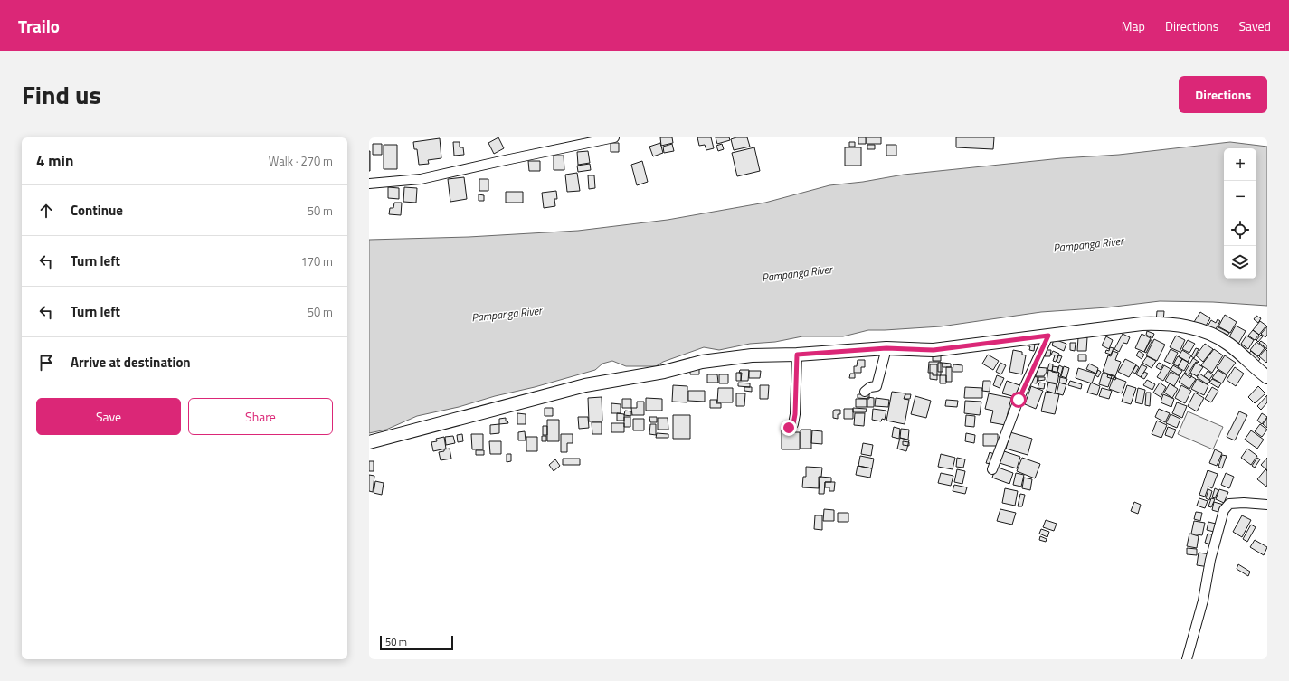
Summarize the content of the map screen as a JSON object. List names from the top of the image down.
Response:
{
  "water": ["Pampanga River"],
  "scale_bar": "50 m",
  "page": {
    "header": "Trailo",
    "nav": ["Map", "Directions", "Saved"],
    "title": "Find us",
    "buttons": [
      "Directions",
      ["Save", "Share"]
    ],
    "heading": ["4 min", "Walk · 270 m"],
    "map_buttons": ["+", "−"],
    "list": [
      ["Continue", "50 m"],
      ["Turn left", "170 m"],
      ["Turn left", "50 m"],
      "Arrive at destination"
    ],
    "scale": "50 m"
  }
}
